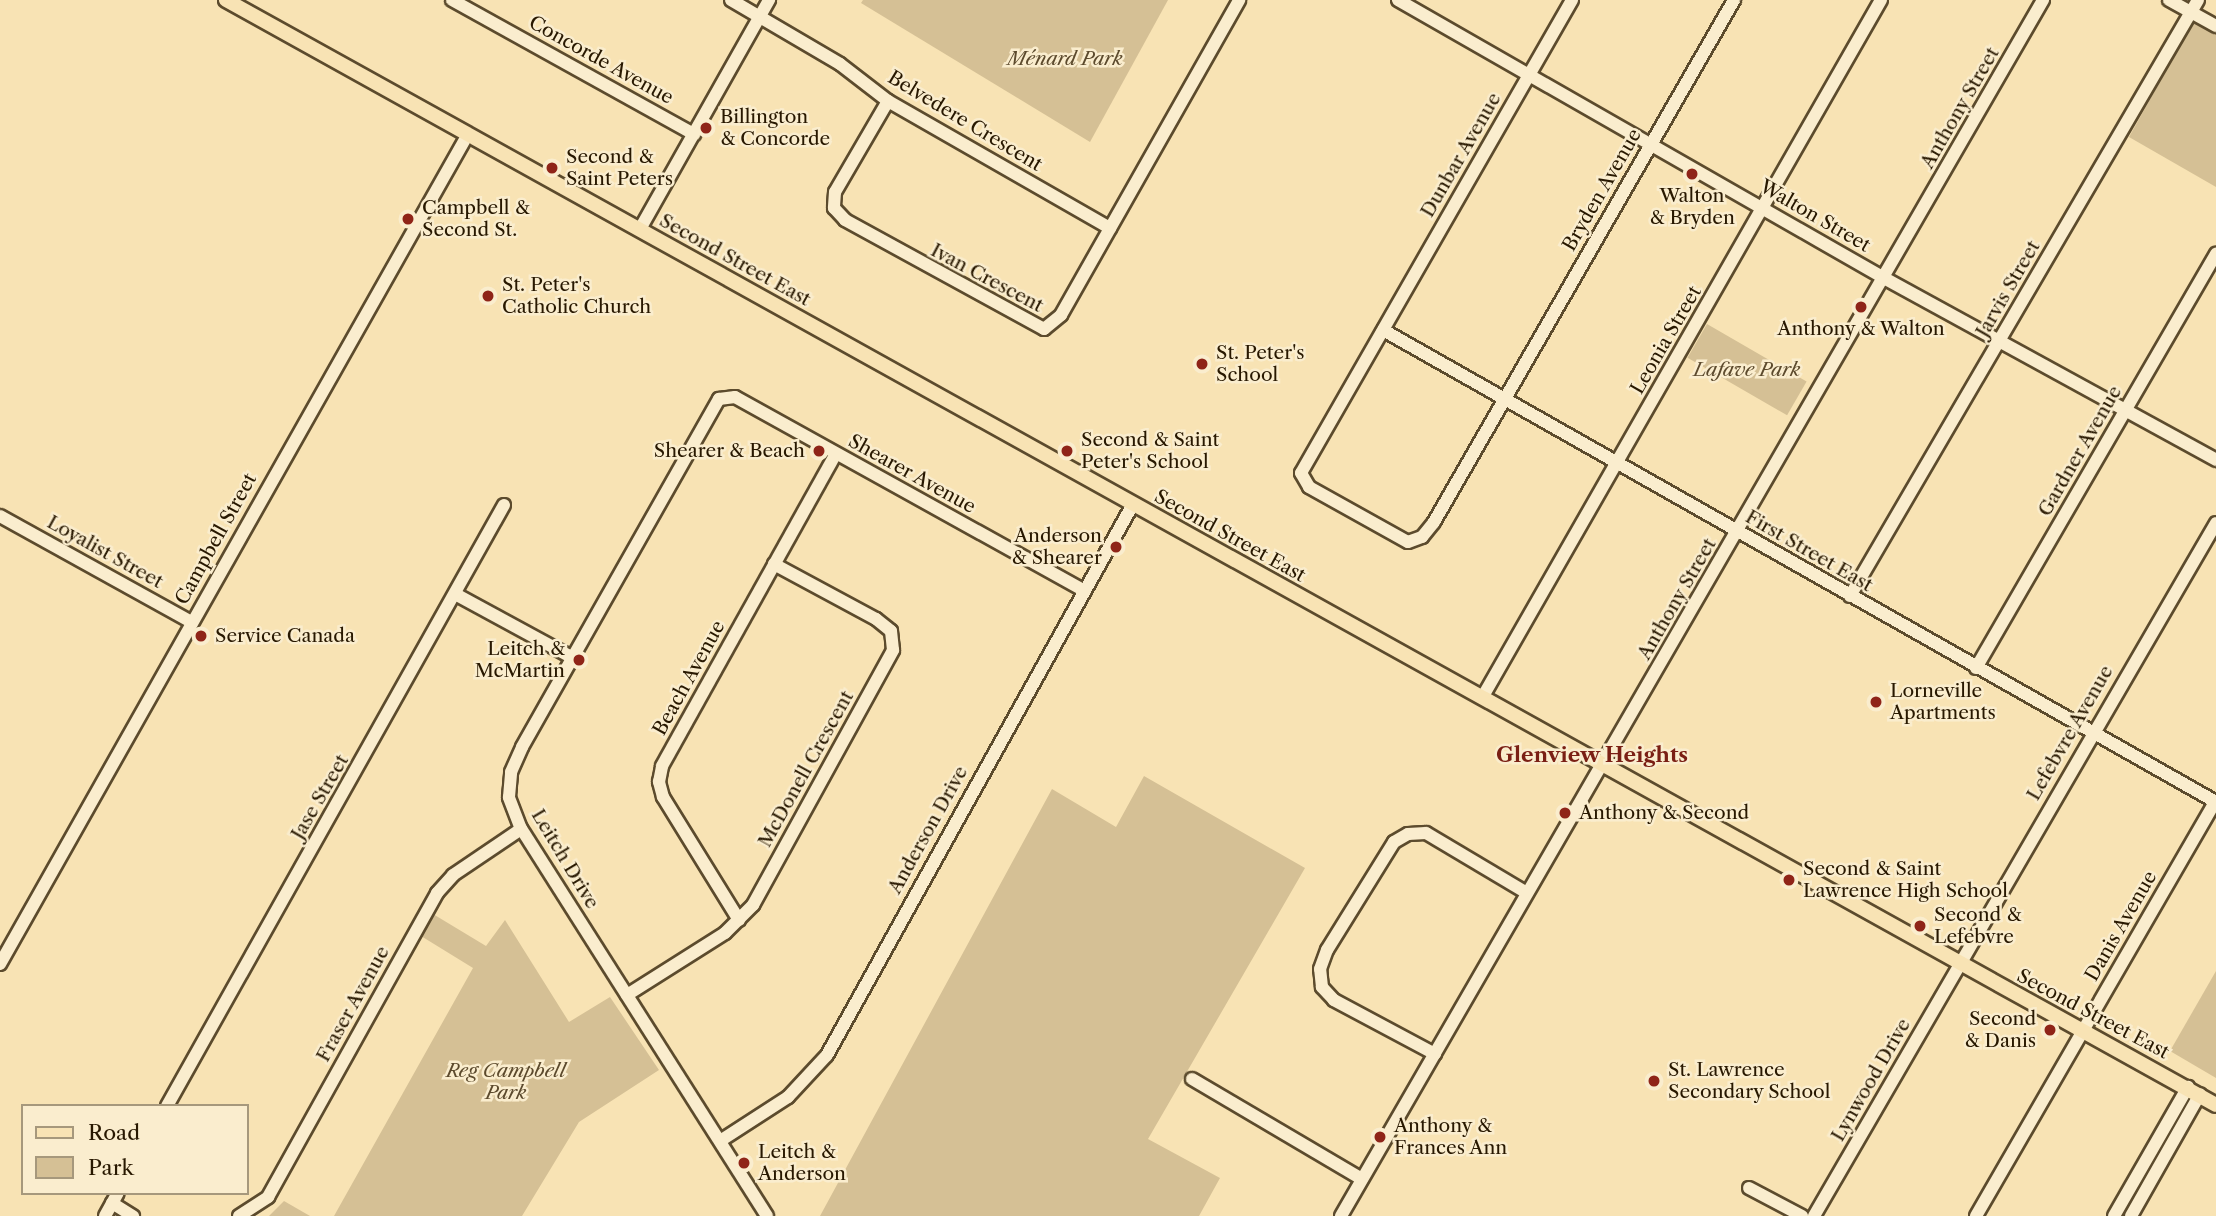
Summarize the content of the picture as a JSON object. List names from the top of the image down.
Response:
{
  "streets": {
    "main road": ["Second Street East"],
    "street": [
      "Concorde Avenue",
      "Anthony Street",
      "Belvedere Crescent",
      "Dunbar Avenue",
      "Bryden Avenue",
      "Walton Street",
      "Ivan Crescent",
      "Jarvis Street",
      "Leonia Street",
      "Gardner Avenue",
      "Shearer Avenue",
      "Campbell Street",
      "First Street East",
      "Loyalist Street",
      "Beach Avenue",
      "Lefebvre Avenue",
      "McDonell Crescent",
      "Jase Street",
      "Anderson Drive",
      "Leitch Drive",
      "Danis Avenue",
      "Fraser Avenue",
      "Lynwood Drive"
    ]
  },
  "crossings": [
    ["Anthony Street", "Walton Street"],
    ["Anthony Street", "Second Street East"],
    ["Anthony Street", "First Street East"],
    ["Belvedere Crescent", "Ivan Crescent"],
    ["Dunbar Avenue", "Bryden Avenue"],
    ["Dunbar Avenue", "Walton Street"],
    ["Dunbar Avenue", "First Street East"],
    ["Bryden Avenue", "Walton Street"],
    ["Bryden Avenue", "First Street East"],
    ["Walton Street", "Jarvis Street"],
    ["Walton Street", "Leonia Street"],
    ["Walton Street", "Gardner Avenue"],
    ["Second Street East", "Leonia Street"],
    ["Second Street East", "Campbell Street"],
    ["Second Street East", "Lefebvre Avenue"],
    ["Second Street East", "Anderson Drive"],
    ["Second Street East", "Danis Avenue"],
    ["Second Street East", "Lynwood Drive"],
    ["Jarvis Street", "First Street East"],
    ["Leonia Street", "First Street East"],
    ["Gardner Avenue", "First Street East"],
    ["Shearer Avenue", "Beach Avenue"],
    ["Shearer Avenue", "Anderson Drive"],
    ["Shearer Avenue", "Leitch Drive"],
    ["Campbell Street", "Loyalist Street"],
    ["First Street East", "Lefebvre Avenue"],
    ["First Street East", "Danis Avenue"],
    ["Beach Avenue", "McDonell Crescent"],
    ["Lefebvre Avenue", "Lynwood Drive"],
    ["McDonell Crescent", "Leitch Drive"],
    ["Anderson Drive", "Leitch Drive"],
    ["Leitch Drive", "Fraser Avenue"]
  ],
  "districts": ["Glenview Heights"],
  "parks": ["Ménard Park", "Lafave Park", "Reg Campbell Park"],
  "places": [
    "Billington & Concorde",
    "Second & Saint Peters",
    "Walton & Bryden",
    "Campbell & Second St.",
    "St. Peter's Catholic Church",
    "Anthony & Walton",
    "St. Peter's School",
    "Shearer & Beach",
    "Second & Saint Peter's School",
    "Anderson & Shearer",
    "Service Canada",
    "Leitch & McMartin",
    "Lorneville Apartments",
    "Anthony & Second",
    "Second & Saint Lawrence High School",
    "Second & Lefebvre",
    "Second & Danis",
    "St. Lawrence Secondary School",
    "Anthony & Frances Ann",
    "Leitch & Anderson"
  ],
  "legend": ["Road", "Park"]
}
